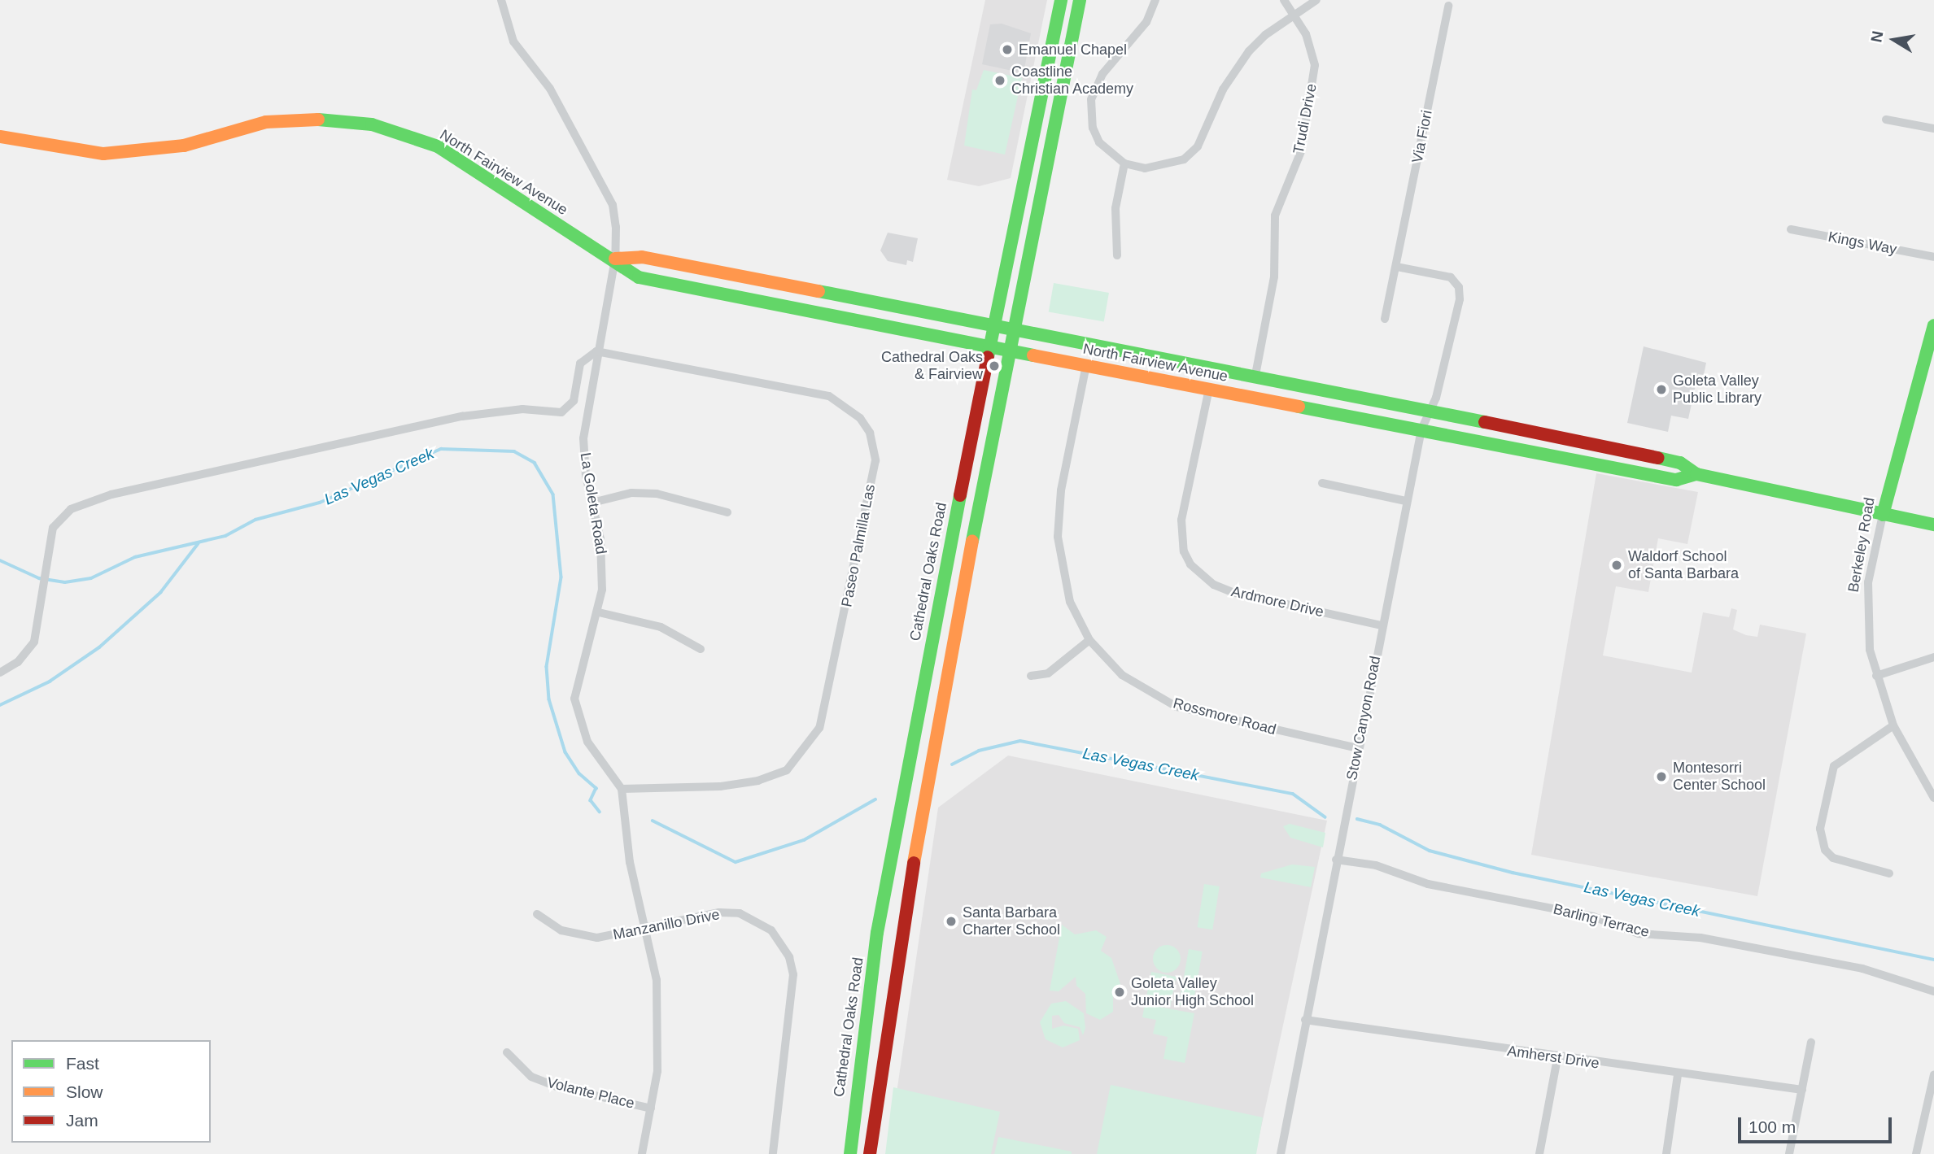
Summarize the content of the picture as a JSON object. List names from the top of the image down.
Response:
{
  "streets": {
    "main road": ["North Fairview Avenue", "Berkeley Road", "Cathedral Oaks Road"],
    "street": [
      "Trudi Drive",
      "Via Fiori",
      "Kings Way",
      "La Goleta Road",
      "Paseo Palmilla Las",
      "Ardmore Drive",
      "Rossmore Road",
      "Stow Canyon Road",
      "Barling Terrace",
      "Manzanillo Drive",
      "Amherst Drive",
      "Volante Place"
    ]
  },
  "crossings": [
    ["Trudi Drive", "North Fairview Avenue"],
    ["Via Fiori", "Stow Canyon Road"],
    ["North Fairview Avenue", "La Goleta Road"],
    ["North Fairview Avenue", "Berkeley Road"],
    ["North Fairview Avenue", "Cathedral Oaks Road"],
    ["North Fairview Avenue", "Ardmore Drive"],
    ["North Fairview Avenue", "Rossmore Road"],
    ["North Fairview Avenue", "Stow Canyon Road"],
    ["La Goleta Road", "Paseo Palmilla Las"],
    ["La Goleta Road", "Manzanillo Drive"],
    ["La Goleta Road", "Volante Place"],
    ["Ardmore Drive", "Stow Canyon Road"],
    ["Rossmore Road", "Stow Canyon Road"],
    ["Stow Canyon Road", "Barling Terrace"],
    ["Stow Canyon Road", "Amherst Drive"]
  ],
  "water": ["Las Vegas Creek"],
  "places": [
    "Emanuel Chapel",
    "Coastline Christian Academy",
    "Cathedral Oaks & Fairview",
    "Goleta Valley Public Library",
    "Waldorf School of Santa Barbara",
    "Montesorri Center School",
    "Santa Barbara Charter School",
    "Goleta Valley Junior High School"
  ],
  "legend": ["Fast", "Slow", "Jam"],
  "scale_bar": "100 m",
  "north": "left"
}
